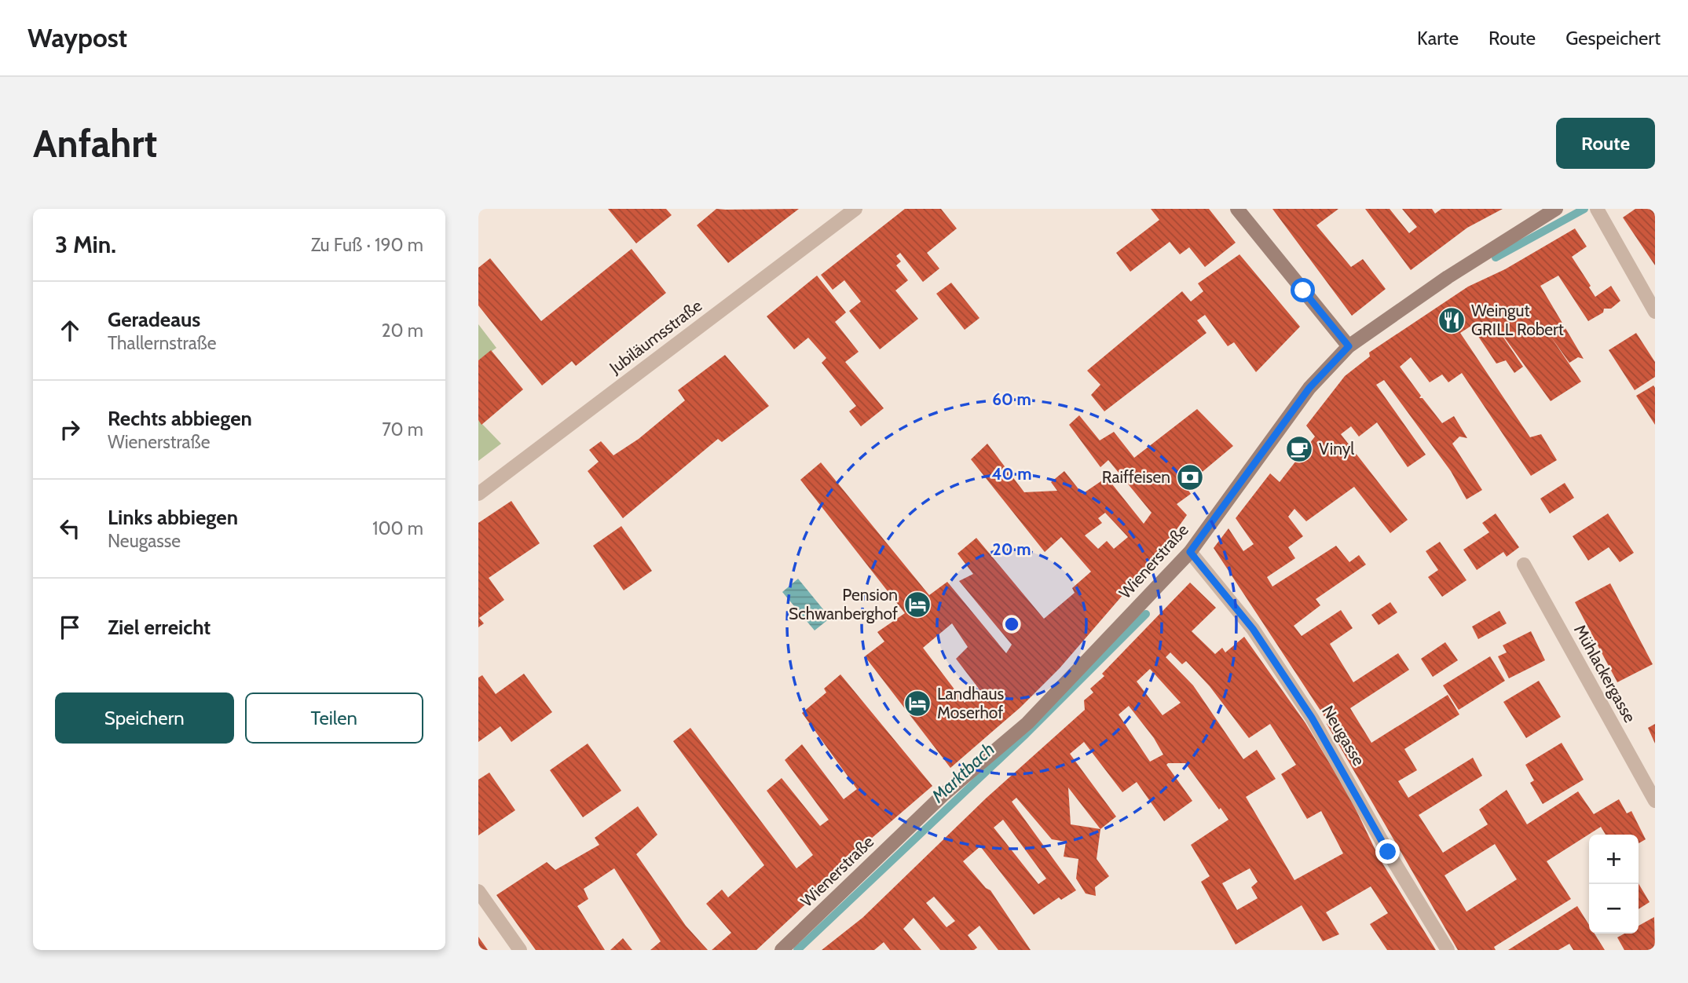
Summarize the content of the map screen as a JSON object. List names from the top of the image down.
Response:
{
  "streets": {
    "street": [
      "Jubiläumsstraße",
      "Wienerstraße",
      "Mühlackergasse",
      "Neugasse"
    ]
  },
  "crossings": [
    ["Wienerstraße", "Neugasse"]
  ],
  "water": ["Marktbach"],
  "places": {
    "restaurant": ["Weingut GRILL Robert"],
    "cafe": ["Vinyl"],
    "bank": ["Raiffeisen"],
    "hotel": ["Pension Schwanberghof", "Landhaus Moserhof"]
  },
  "page": {
    "header": "Waypost",
    "nav": ["Karte", "Route", "Gespeichert"],
    "buttons": [
      "Route",
      ["Speichern", "Teilen"]
    ],
    "title": "Anfahrt",
    "heading": ["3 Min.", "Zu Fuß · 190 m"],
    "list": [
      ["Geradeaus", "Thallernstraße", "20 m"],
      ["Rechts abbiegen", "Wienerstraße", "70 m"],
      ["Links abbiegen", "Neugasse", "100 m"],
      "Ziel erreicht"
    ],
    "map_buttons": ["+", "−"]
  },
  "rings": ["60 m", "40 m", "20 m"]
}
